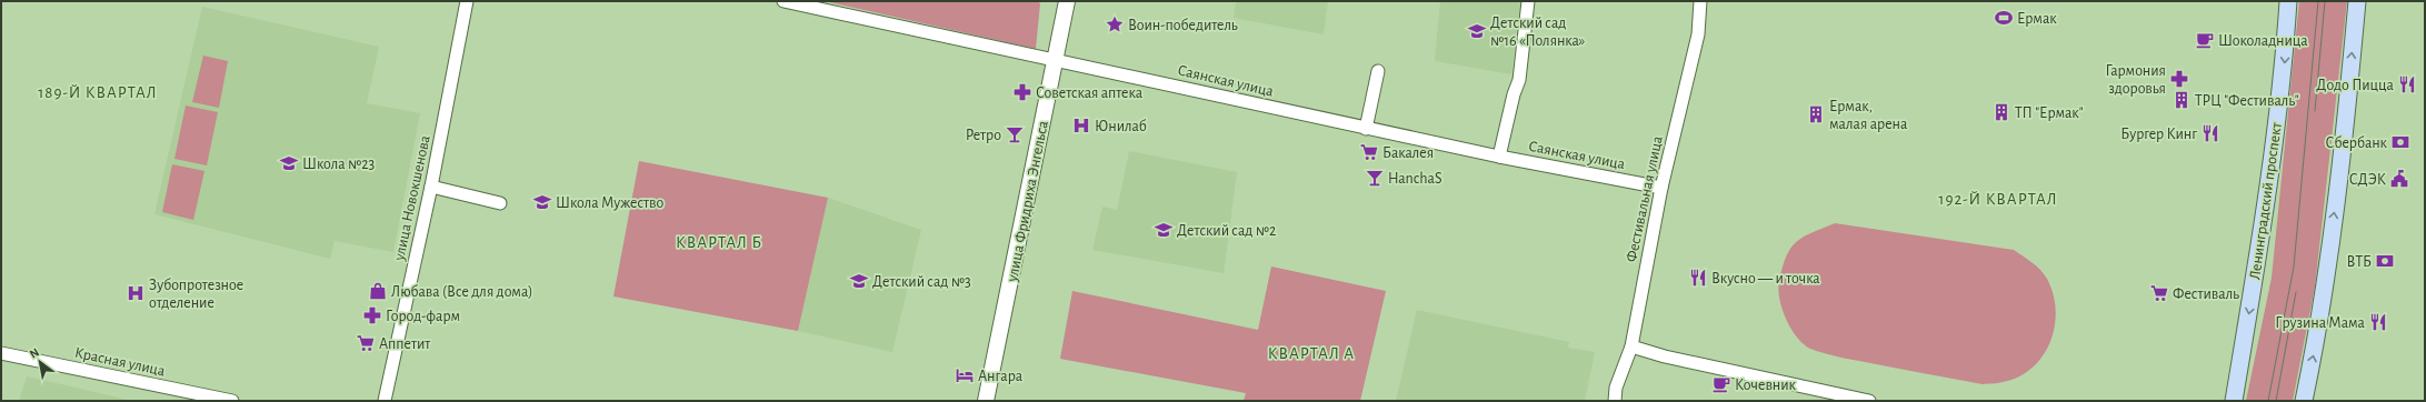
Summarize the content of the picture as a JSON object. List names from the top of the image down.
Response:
{
  "streets": {
    "main road": ["Ленинградский проспект"],
    "street": [
      "Саянская улица",
      "улица Новокшенова",
      "Фестивальная улица",
      "улица Фридриха Энгельса",
      "Красная улица"
    ]
  },
  "crossings": [
    ["Саянская улица", "Фестивальная улица"],
    ["Саянская улица", "улица Фридриха Энгельса"]
  ],
  "districts": [
    "189-Й КВАРТАЛ",
    "192-Й КВАРТАЛ",
    "КВАРТАЛ Б",
    "КВАРТАЛ А"
  ],
  "places": {
    "sports": ["Ермак"],
    "place": ["Воин-победитель"],
    "school or university": [
      "Детский сад №16 «Полянка»",
      "Школа №23",
      "Школа Мужество",
      "Детский сад №2",
      "Детский сад №3"
    ],
    "cafe": ["Шоколадница", "Кочевник"],
    "pharmacy": ["Гармония здоровья", "Советская аптека", "Город-фарм"],
    "restaurant": [
      "Додо Пицца",
      "Бургер Кинг",
      "Вкусно — и точка",
      "Грузина Мама"
    ],
    "building": ["ТРЦ \"Фестиваль\"", "ТП \"Ермак\"", "Ермак, малая арена"],
    "hospital": ["Юнилаб", "Зубопротезное отделение"],
    "bar": ["Ретро", "HanchaS"],
    "bank": ["Сбербанк", "ВТБ"],
    "supermarket": ["Бакалея", "Фестиваль", "Аппетит"],
    "public building": ["СДЭК"],
    "shop": ["Любава (Все для дома)"],
    "hotel": ["Ангара"]
  },
  "north": "top left"
}
